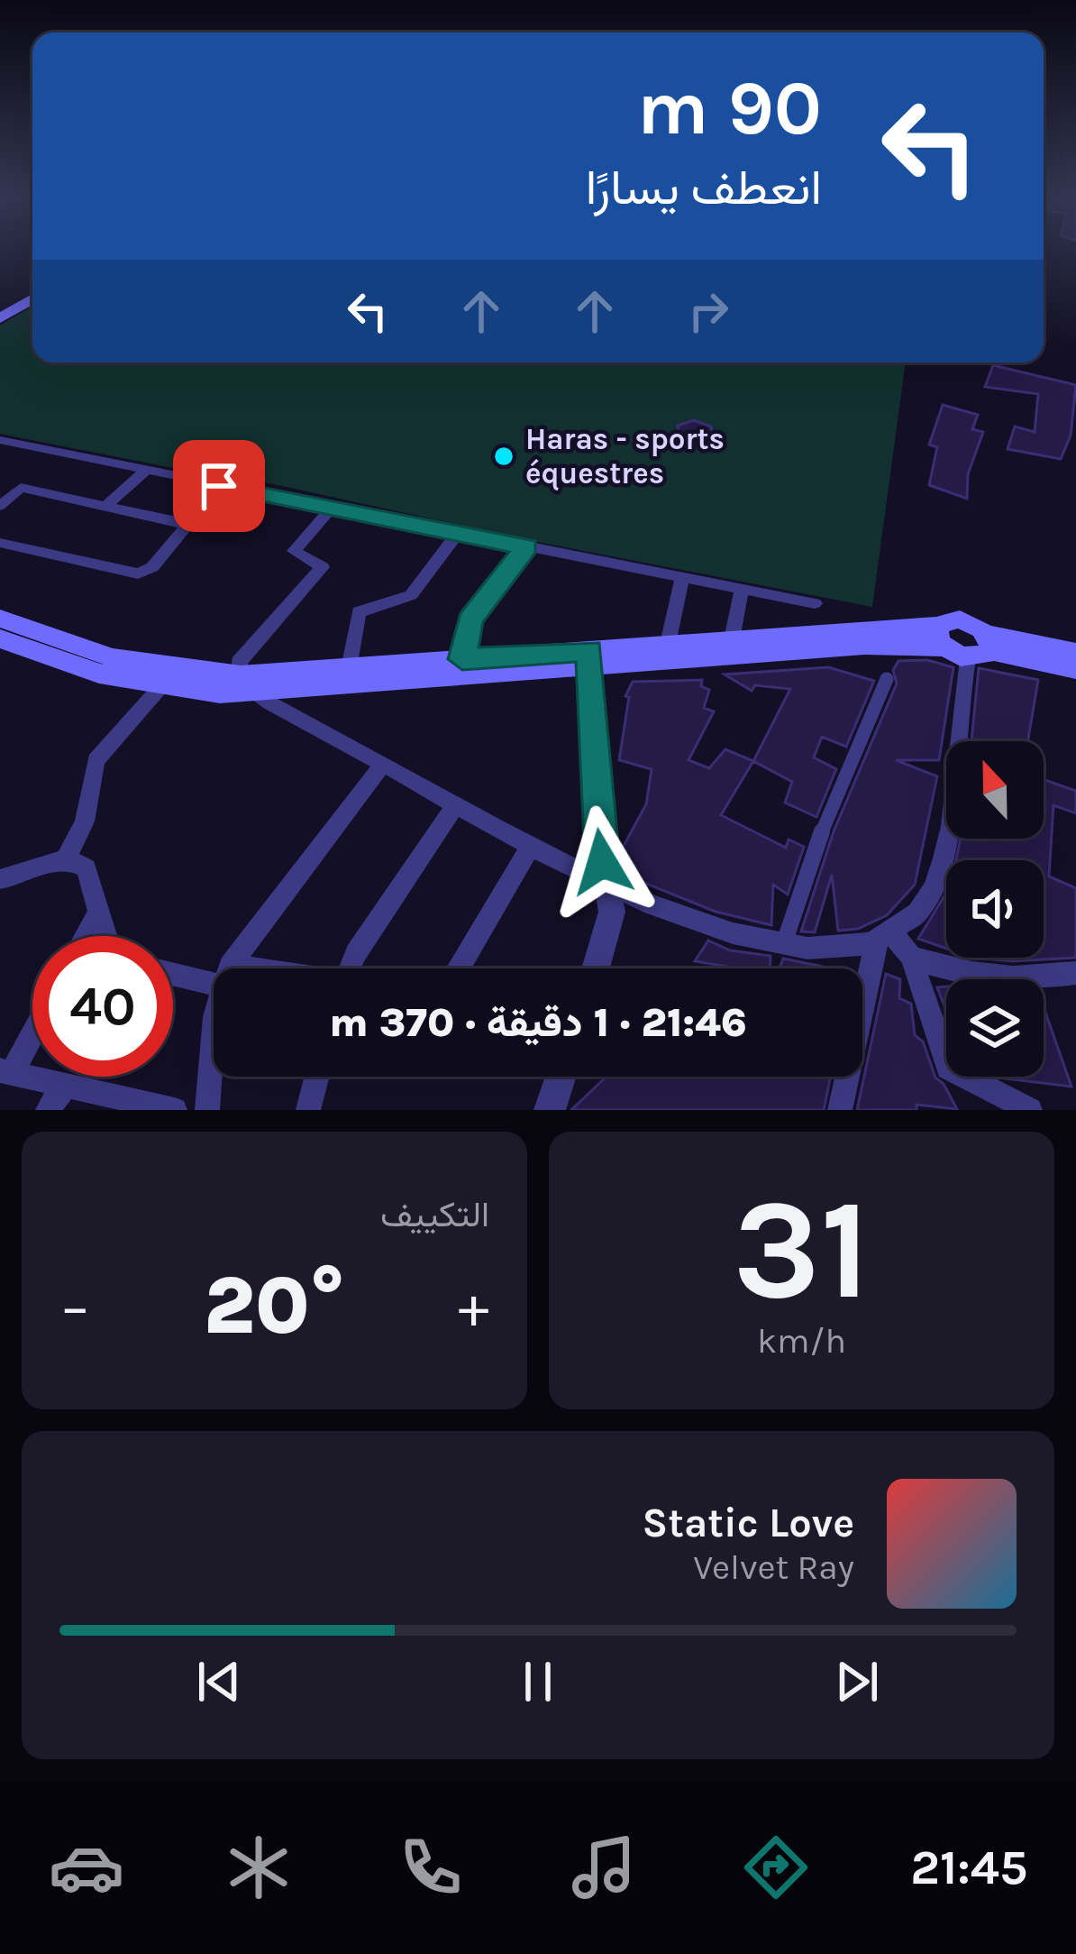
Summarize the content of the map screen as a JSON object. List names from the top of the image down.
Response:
{
  "places": ["Haras - sports équestres"],
  "north": "top",
  "page": {
    "turn": ["90 m", "انعطف يسارًا"],
    "limit": "40",
    "trip": "21:46 · 1 دقيقة · 370 m",
    "tile": [
      ["31", "km/h"],
      "التكييف"
    ],
    "heat": ["−", "20°", "+"],
    "song": ["Static Love", "Velvet Ray"],
    "tabs": "21:45"
  }
}
